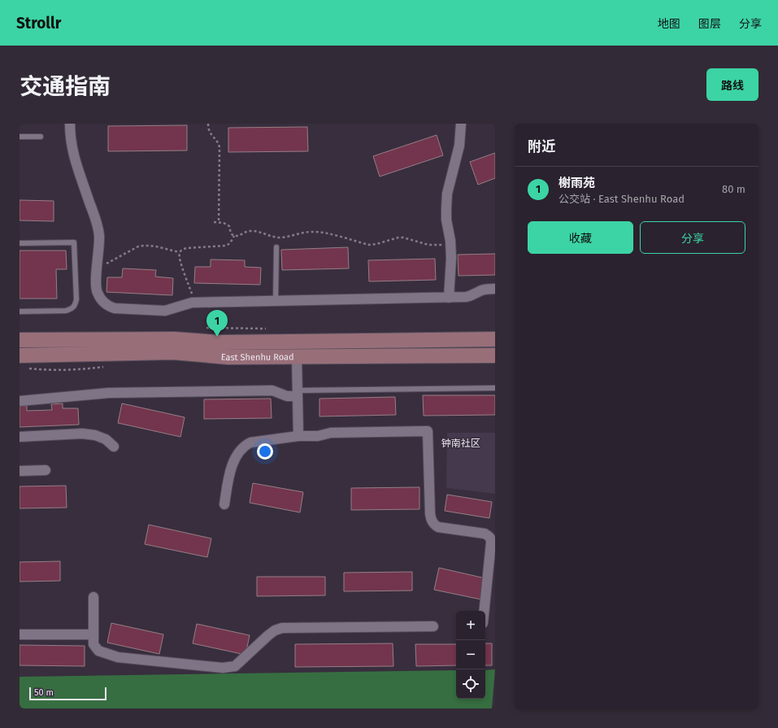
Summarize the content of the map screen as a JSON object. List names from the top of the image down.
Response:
{
  "streets": {
    "main road": ["East Shenhu Road"]
  },
  "districts": ["钟南社区"],
  "scale_bar": "50 m",
  "page": {
    "header": "Strollr",
    "nav": ["地图", "图层", "分享"],
    "title": "交通指南",
    "buttons": [
      "路线",
      ["收藏", "分享"]
    ],
    "heading": "附近",
    "list": [
      {
        "mark": "1",
        "name": "榭雨苑",
        "note": "公交站 · East Shenhu Road",
        "value": "80 m"
      }
    ],
    "pins": "1",
    "map_buttons": ["+", "−"],
    "scale": "50 m"
  }
}
